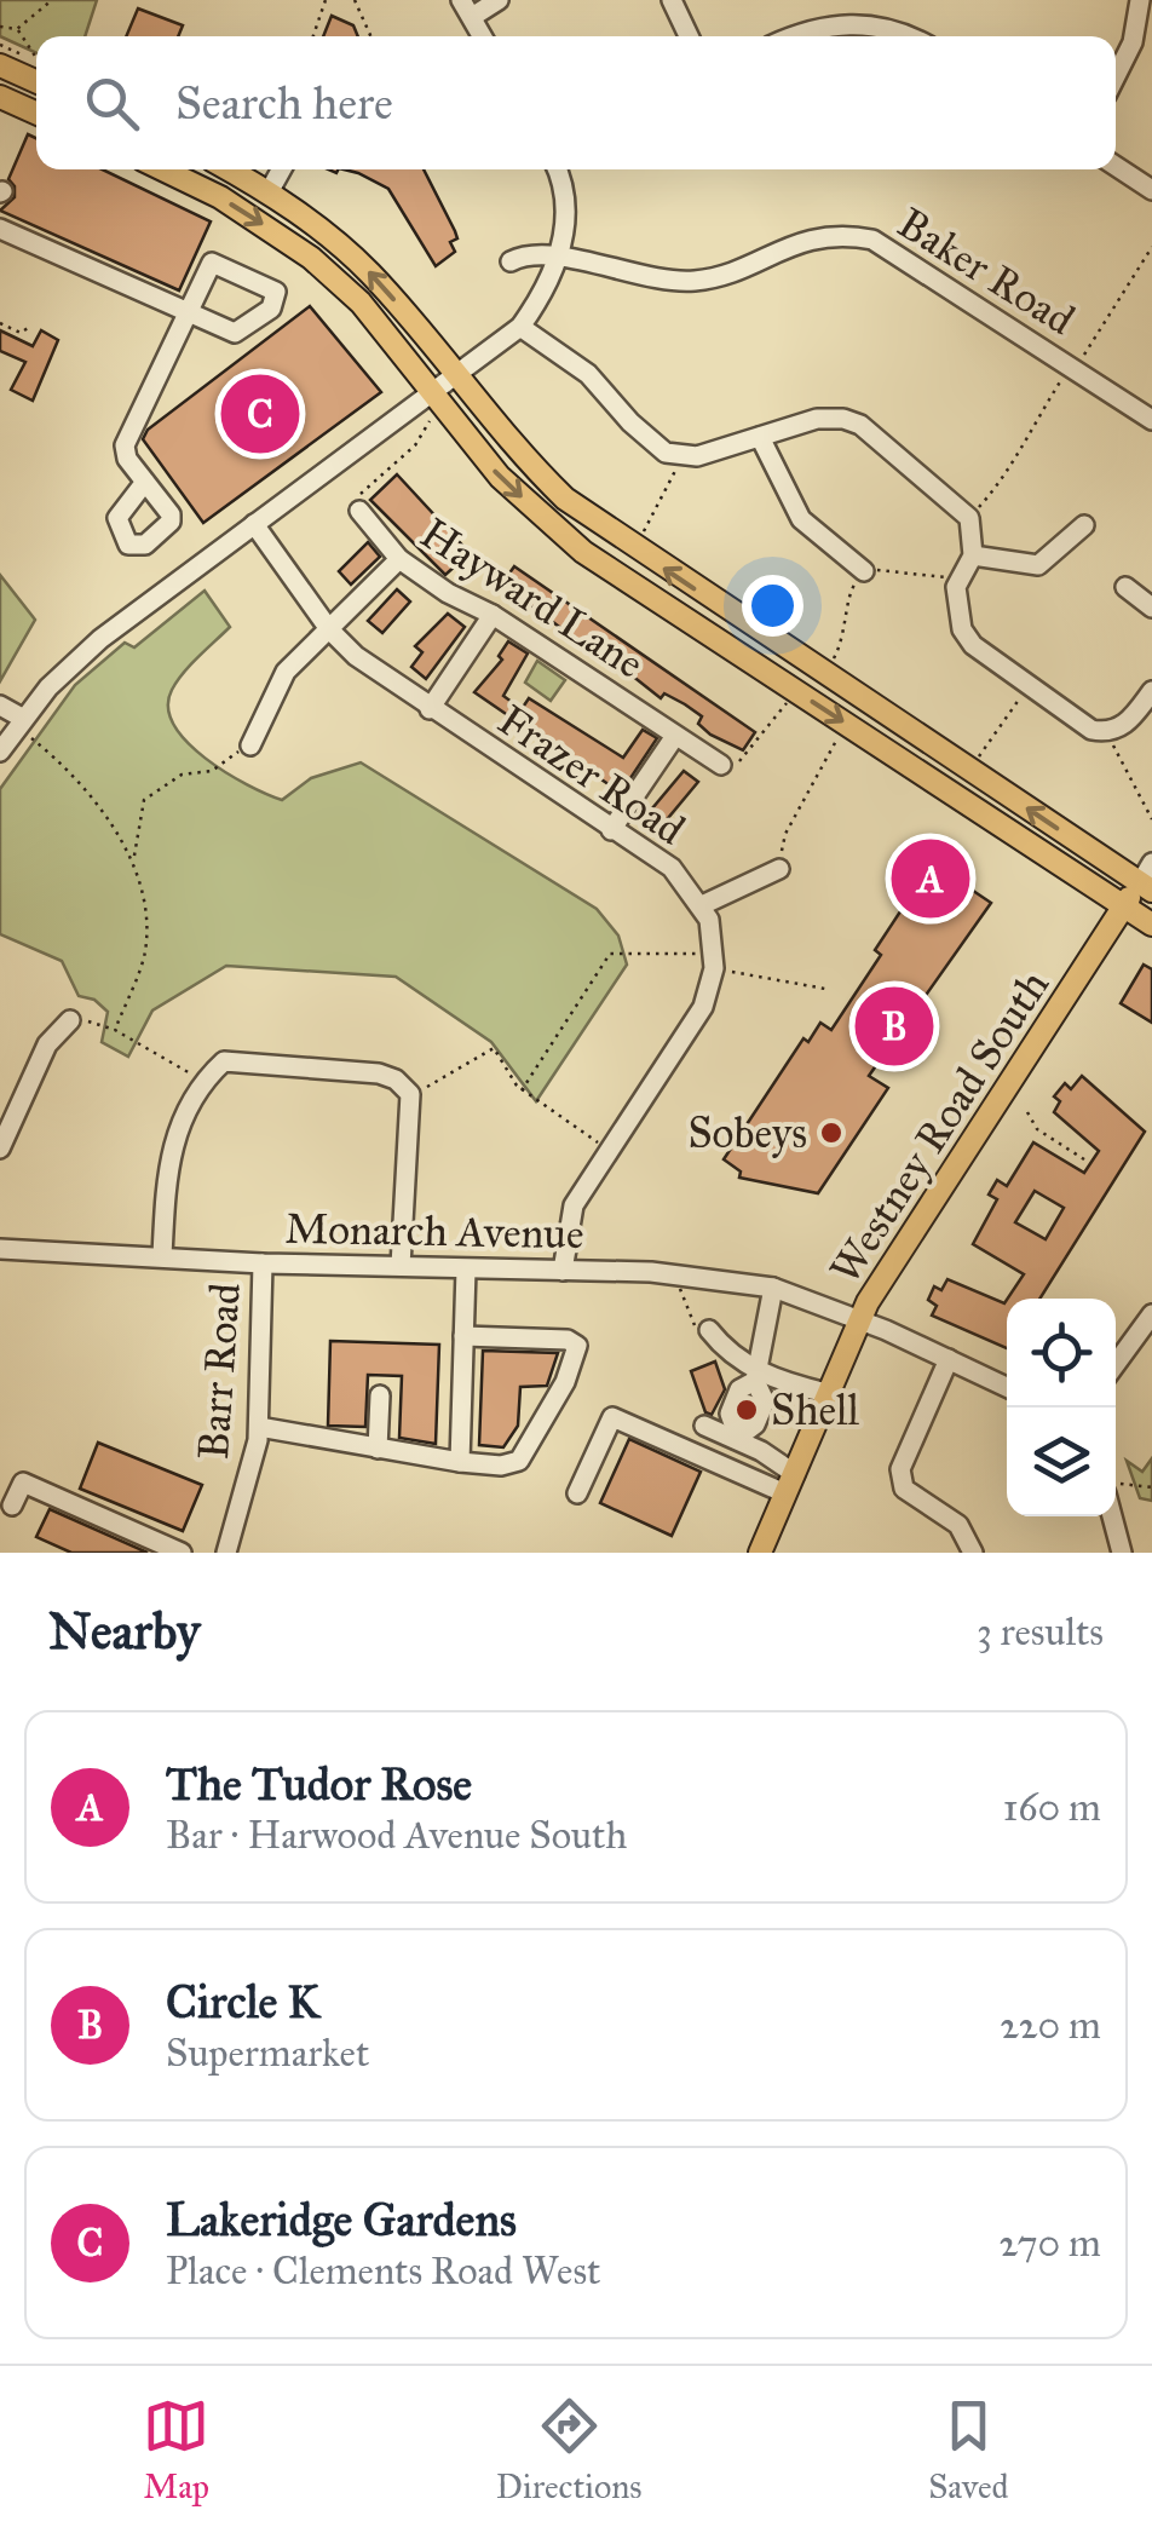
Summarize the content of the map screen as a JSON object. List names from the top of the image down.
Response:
{
  "streets": {
    "main road": ["Westney Road South"],
    "street": [
      "Baker Road",
      "Hayward Lane",
      "Frazer Road",
      "Monarch Avenue",
      "Barr Road"
    ]
  },
  "crossings": [
    ["Westney Road South", "Monarch Avenue"],
    ["Monarch Avenue", "Barr Road"]
  ],
  "places": ["Sobeys", "Shell"],
  "page": {
    "search": "Search here",
    "pins": ["C", "A", "B"],
    "heading": ["Nearby", "3 results"],
    "list": [
      {
        "mark": "A",
        "name": "The Tudor Rose",
        "note": "Bar · Harwood Avenue South",
        "value": "160 m"
      },
      {
        "mark": "B",
        "name": "Circle K",
        "note": "Supermarket",
        "value": "220 m"
      },
      {
        "mark": "C",
        "name": "Lakeridge Gardens",
        "note": "Place · Clements Road West",
        "value": "270 m"
      }
    ],
    "nav": ["Map", "Directions", "Saved"]
  }
}
